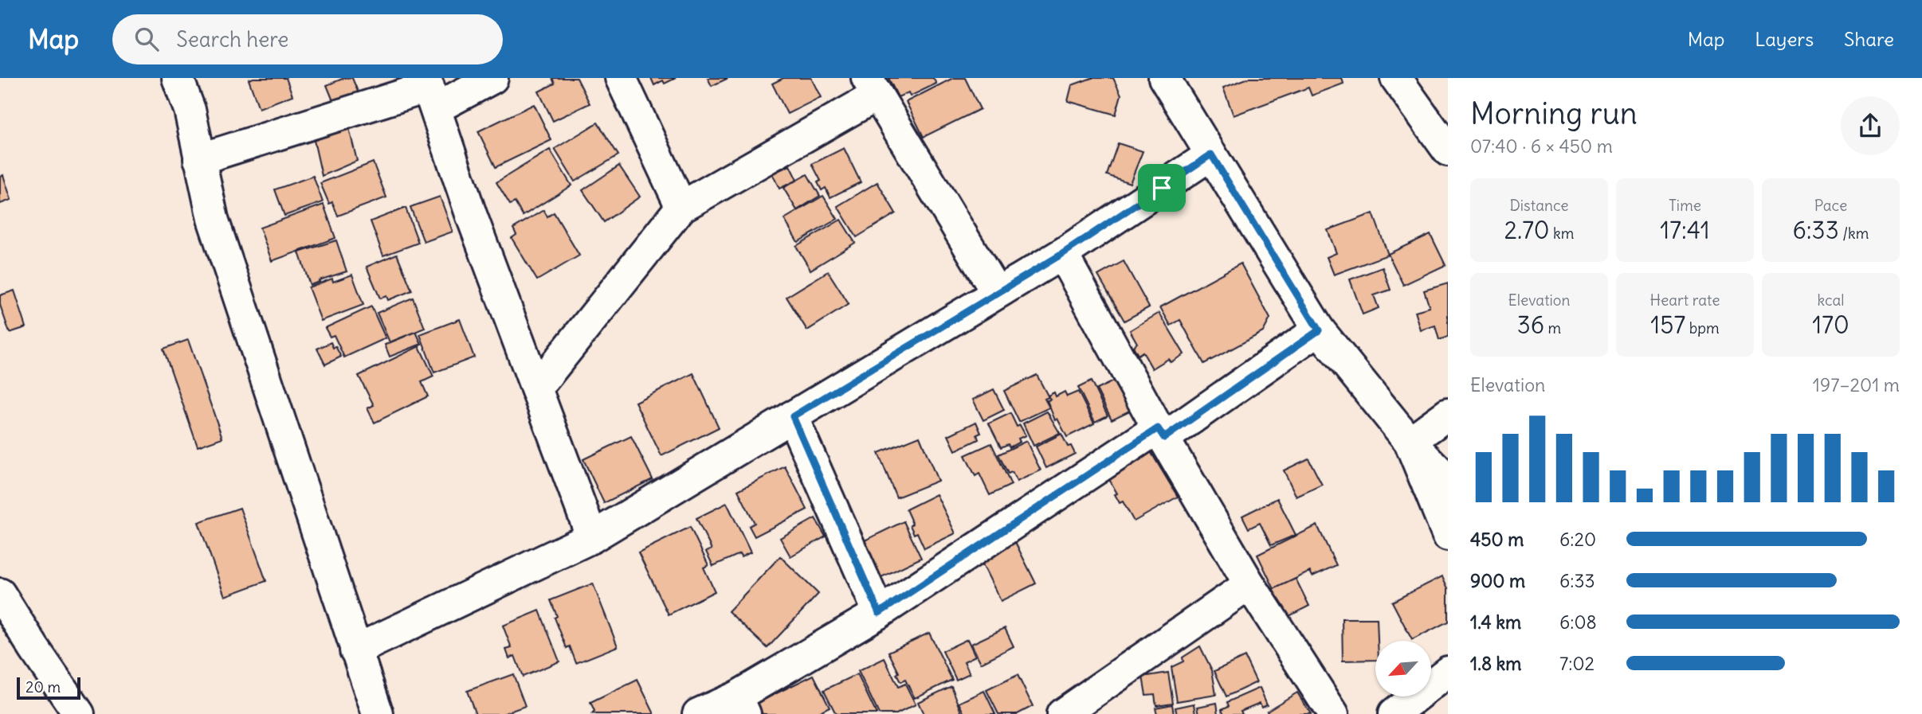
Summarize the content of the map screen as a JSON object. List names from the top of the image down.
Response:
{
  "scale_bar": "20 m",
  "north": "bottom left",
  "page": {
    "header": "Map",
    "search": "Search here",
    "nav": ["Map", "Layers", "Share"],
    "heading": ["Morning run", "07:40 · 6 × 450 m"],
    "stats": [
      ["Distance", "2.70 km"],
      ["Time", "17:41"],
      ["Pace", "6:33 /km"],
      ["Elevation", "36 m"],
      ["Heart rate", "157 bpm"],
      ["kcal", "170"]
    ],
    "chart": ["Elevation", "197–201 m"],
    "list": [
      {
        "name": "450 m",
        "note": "6:20"
      },
      {
        "name": "900 m",
        "note": "6:33"
      },
      {
        "name": "1.4 km",
        "note": "6:08"
      },
      {
        "name": "1.8 km",
        "note": "7:02"
      }
    ],
    "scale": "20 m"
  }
}
